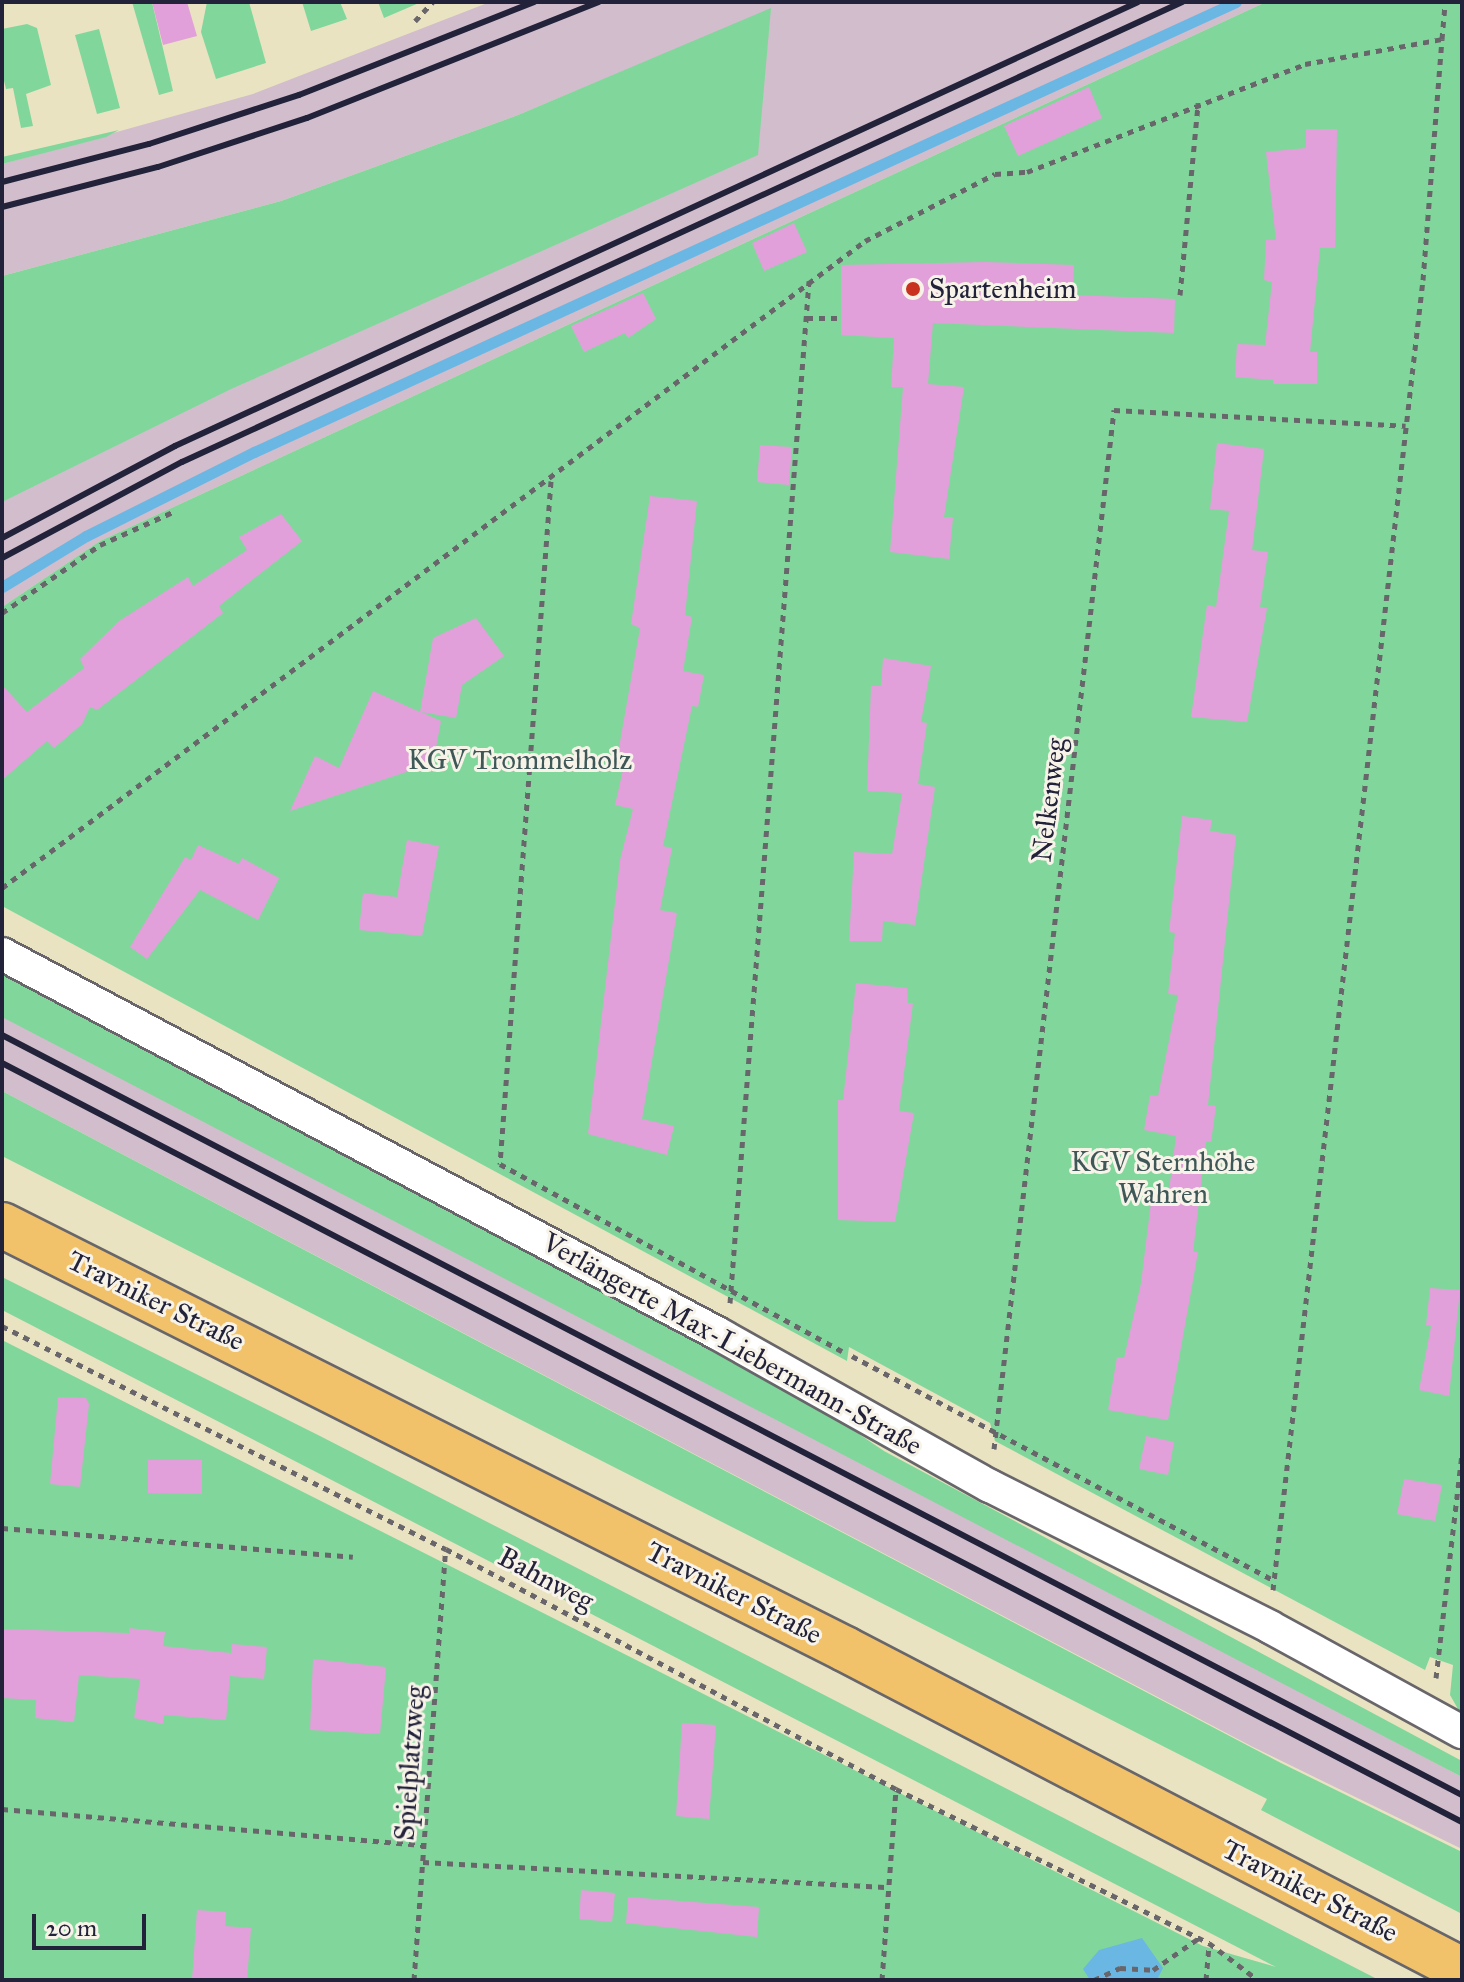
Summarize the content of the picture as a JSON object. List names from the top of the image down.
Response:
{
  "streets": {
    "main road": ["Travniker Straße"],
    "street": ["Verlängerte Max-Liebermann-Straße"],
    "path": ["Nelkenweg", "Bahnweg", "Spielplatzweg"]
  },
  "crossings": [
    ["Nelkenweg", "Verlängerte Max-Liebermann-Straße"],
    ["Bahnweg", "Spielplatzweg"]
  ],
  "parks": ["KGV Trommelholz", "KGV Sternhöhe Wahren"],
  "places": ["Spartenheim"],
  "scale_bar": "20 m"
}
